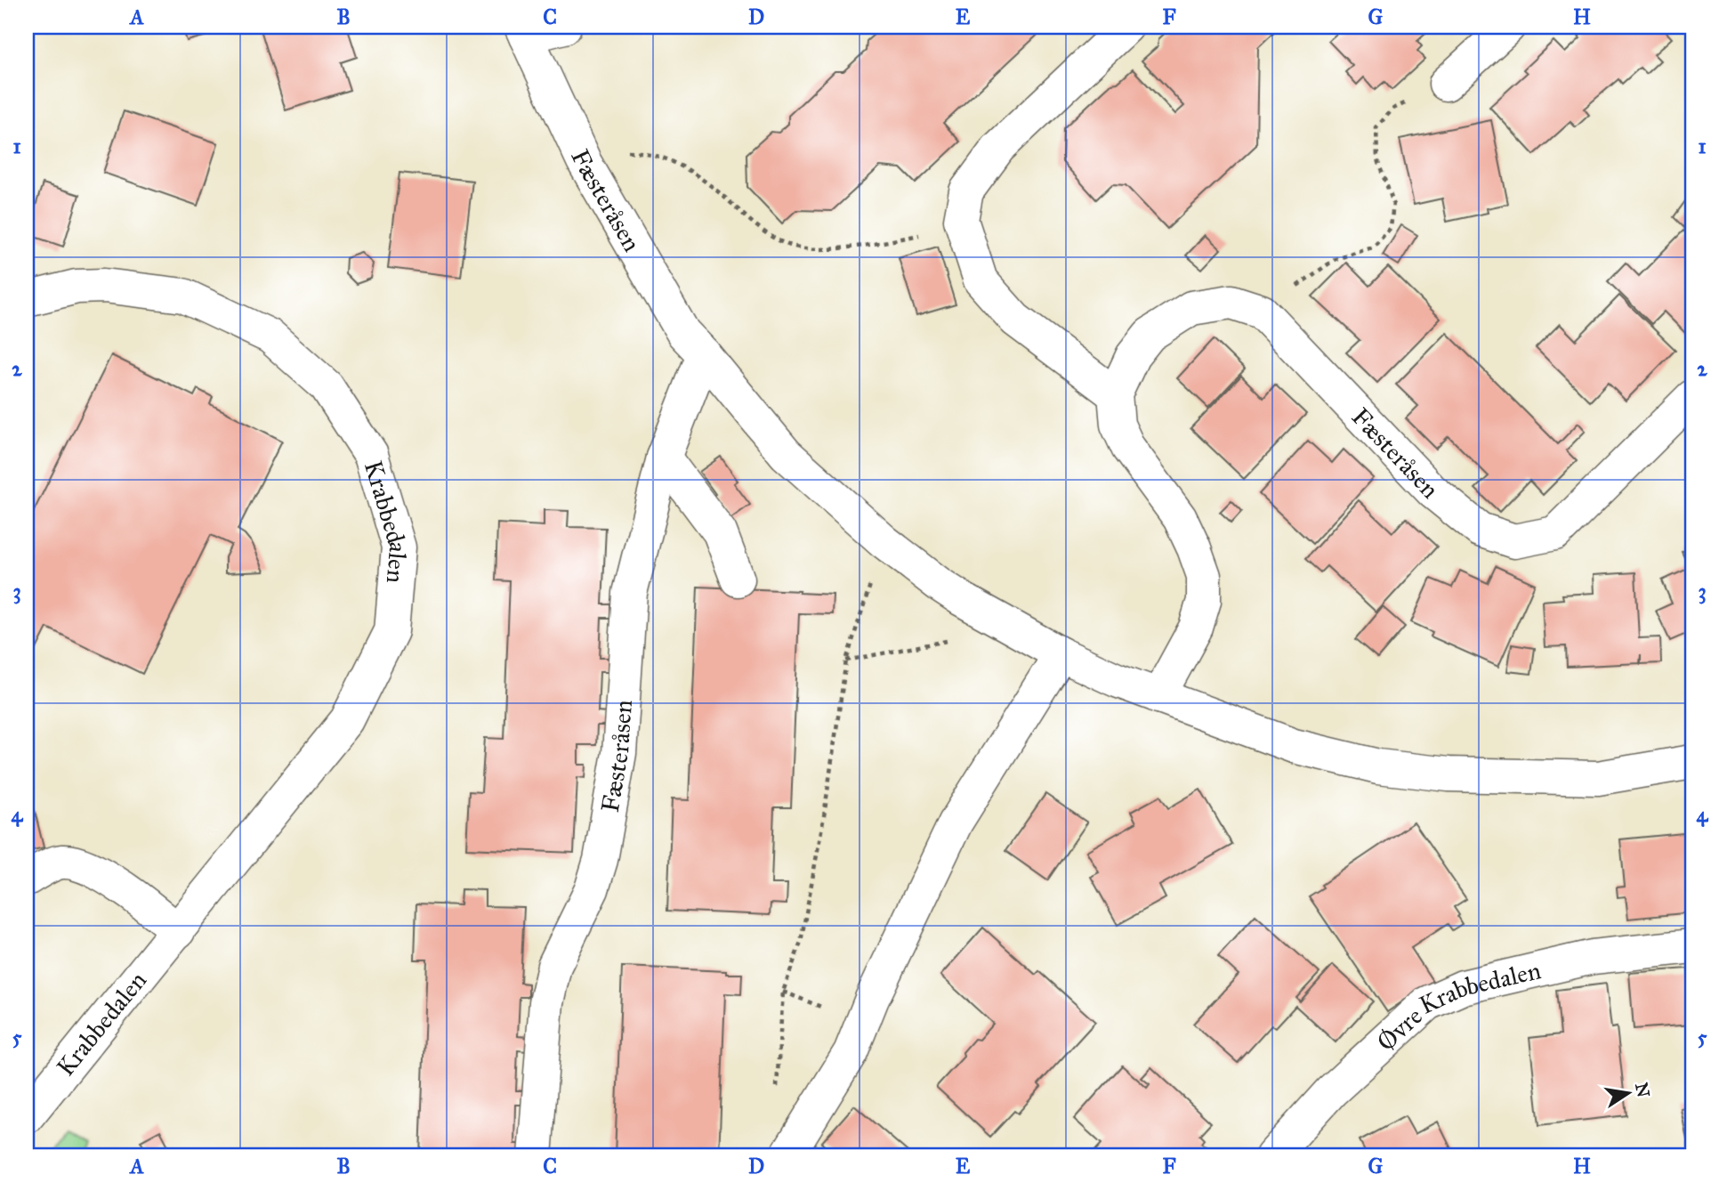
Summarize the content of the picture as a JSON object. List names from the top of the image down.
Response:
{
  "streets": {
    "street": ["Fæsteråsen", "Krabbedalen", "Øvre Krabbedalen"]
  },
  "north": "right",
  "grid": {
    "columns": [
      "A",
      "B",
      "C",
      "D",
      "E",
      "F",
      "G",
      "H"
    ],
    "rows": [
      "1",
      "2",
      "3",
      "4",
      "5"
    ]
  }
}
